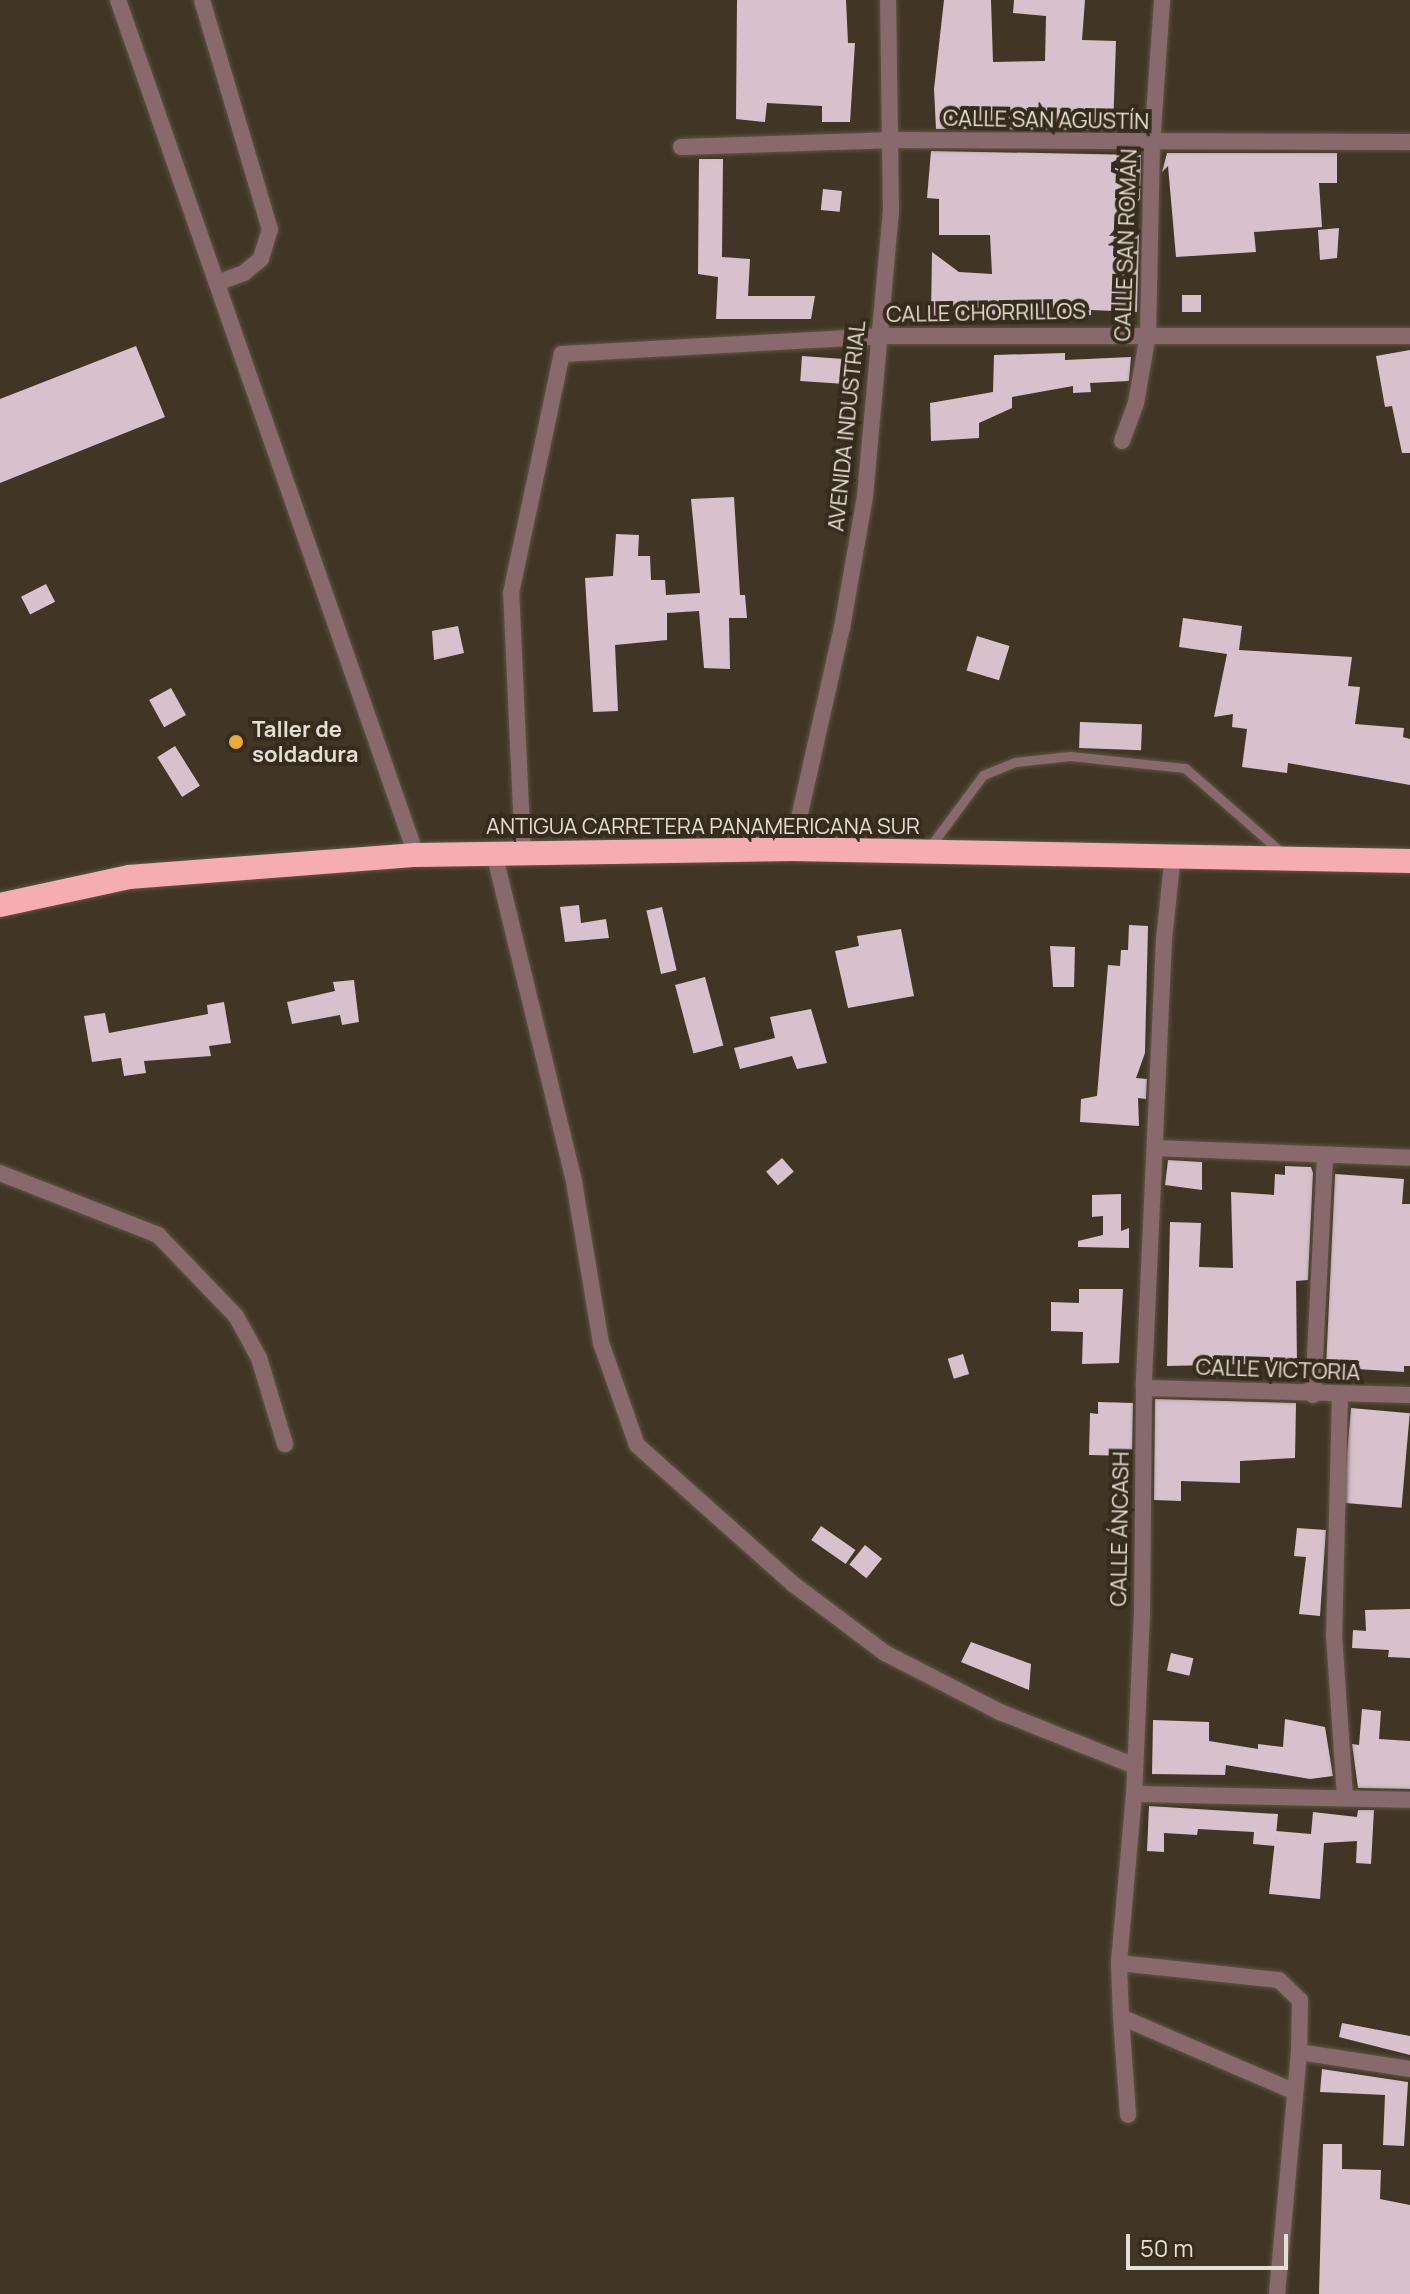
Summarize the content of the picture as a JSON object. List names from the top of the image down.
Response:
{
  "streets": {
    "highway": ["ANTIGUA CARRETERA PANAMERICANA SUR"],
    "street": [
      "CALLE SAN AGUSTÍN",
      "CALLE SAN ROMÁN",
      "CALLE CHORRILLOS",
      "AVENIDA INDUSTRIAL",
      "CALLE VICTORIA",
      "CALLE ÁNCASH"
    ]
  },
  "crossings": [
    ["CALLE SAN AGUSTÍN", "CALLE SAN ROMÁN"],
    ["CALLE SAN AGUSTÍN", "AVENIDA INDUSTRIAL"],
    ["CALLE SAN ROMÁN", "CALLE CHORRILLOS"],
    ["CALLE CHORRILLOS", "AVENIDA INDUSTRIAL"],
    ["CALLE CHORRILLOS", "ANTIGUA CARRETERA PANAMERICANA SUR"],
    ["AVENIDA INDUSTRIAL", "ANTIGUA CARRETERA PANAMERICANA SUR"],
    ["ANTIGUA CARRETERA PANAMERICANA SUR", "CALLE ÁNCASH"],
    ["CALLE VICTORIA", "CALLE ÁNCASH"]
  ],
  "places": ["Taller de soldadura"],
  "scale_bar": "50 m"
}
